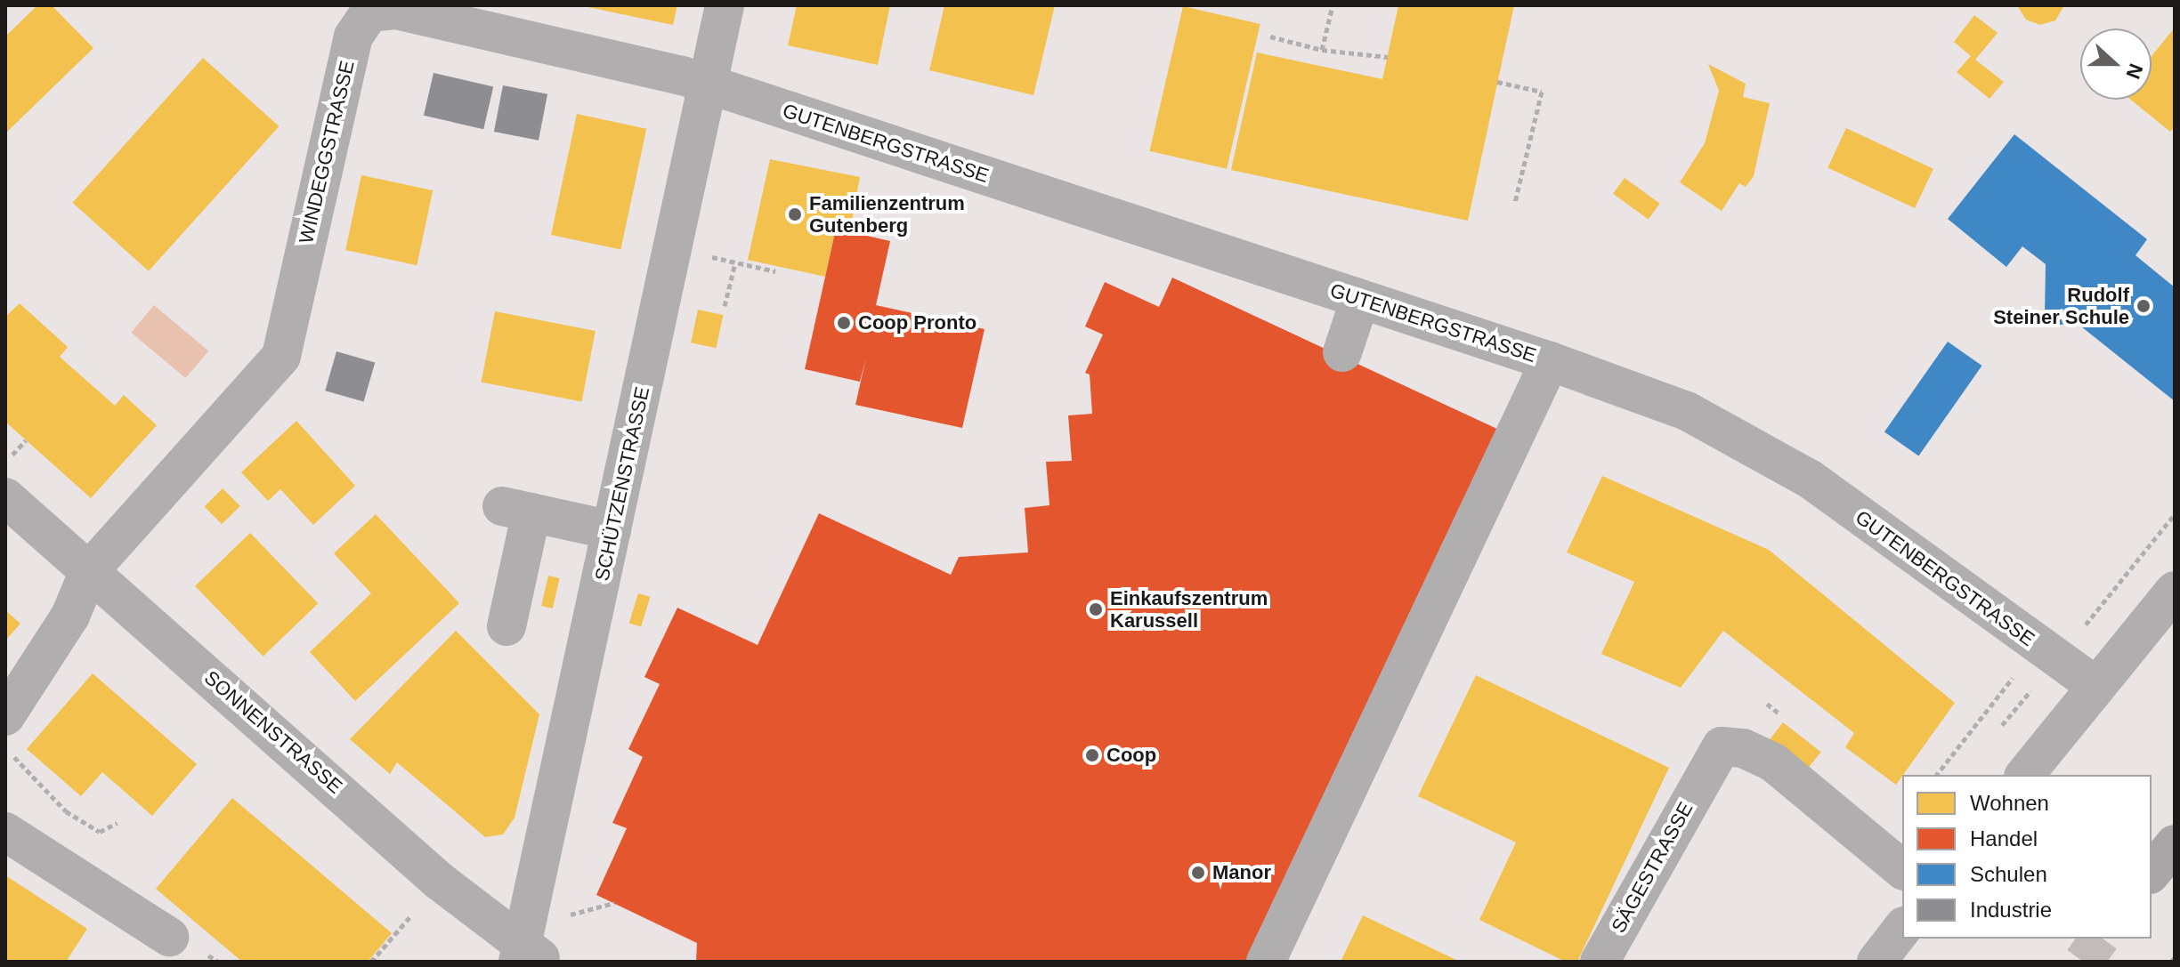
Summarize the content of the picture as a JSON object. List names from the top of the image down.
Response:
{
  "streets": {
    "street": [
      "GUTENBERGSTRASSE",
      "WINDEGGSTRASSE",
      "SCHÜTZENSTRASSE",
      "SONNENSTRASSE",
      "SÄGESTRASSE"
    ]
  },
  "crossings": [
    ["GUTENBERGSTRASSE", "WINDEGGSTRASSE"],
    ["GUTENBERGSTRASSE", "SCHÜTZENSTRASSE"],
    ["WINDEGGSTRASSE", "SCHÜTZENSTRASSE"],
    ["WINDEGGSTRASSE", "SONNENSTRASSE"],
    ["SCHÜTZENSTRASSE", "SONNENSTRASSE"]
  ],
  "places": [
    "Familienzentrum Gutenberg",
    "Rudolf Steiner Schule",
    "Coop Pronto",
    "Einkaufszentrum Karussell",
    "Coop",
    "Manor"
  ],
  "legend": [
    "Wohnen",
    "Handel",
    "Schulen",
    "Industrie"
  ],
  "north": "right"
}
